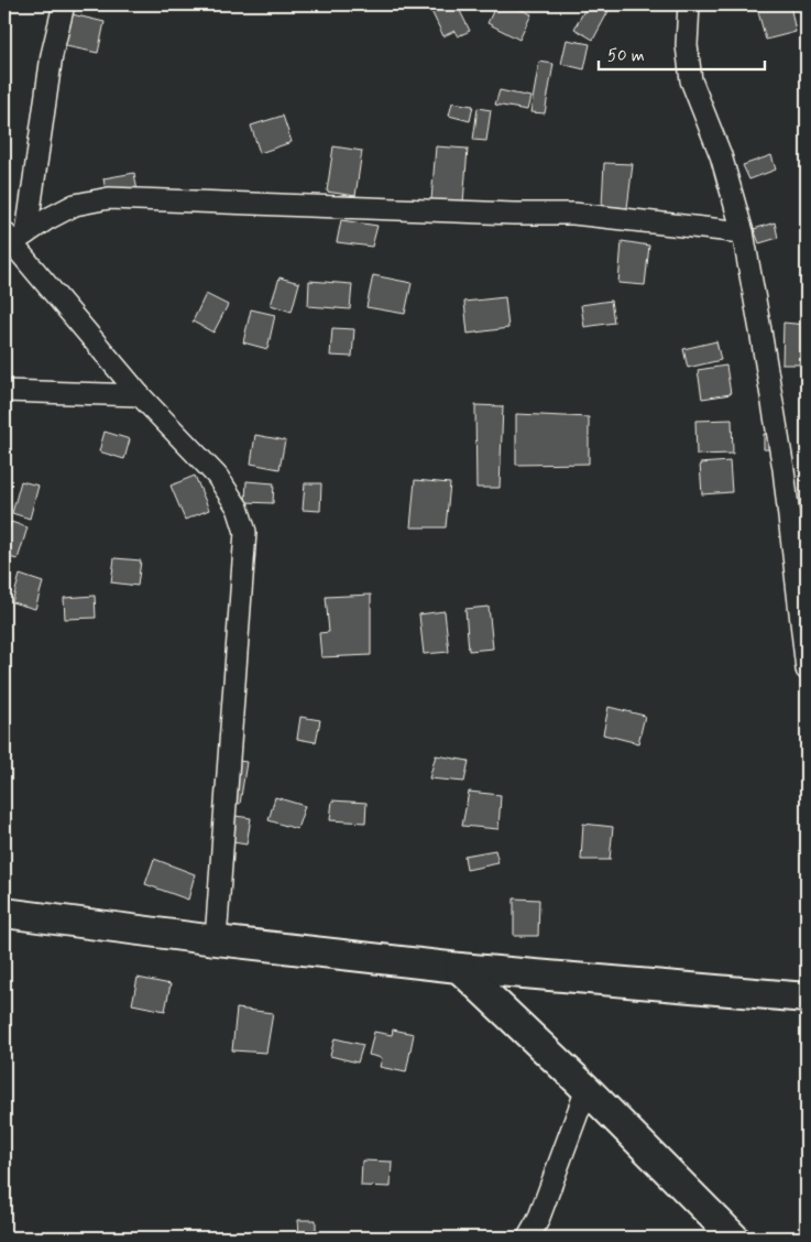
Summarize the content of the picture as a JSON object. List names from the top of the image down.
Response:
{
  "scale_bar": "50 m"
}
